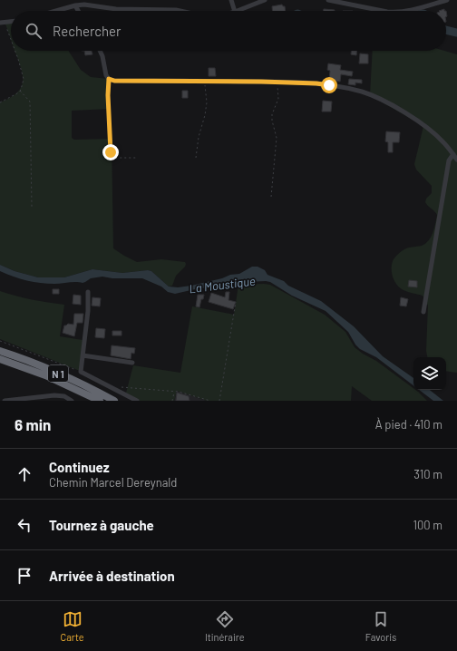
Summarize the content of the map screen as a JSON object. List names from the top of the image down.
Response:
{
  "streets": {
    "highway": ["N 1"]
  },
  "water": ["La Moustique"],
  "page": {
    "search": "Rechercher",
    "heading": ["6 min", "À pied · 410 m"],
    "list": [
      ["Continuez", "Chemin Marcel Dereynald", "310 m"],
      ["Tournez à gauche", "100 m"],
      "Arrivée à destination"
    ],
    "nav": ["Carte", "Itinéraire", "Favoris"]
  }
}
